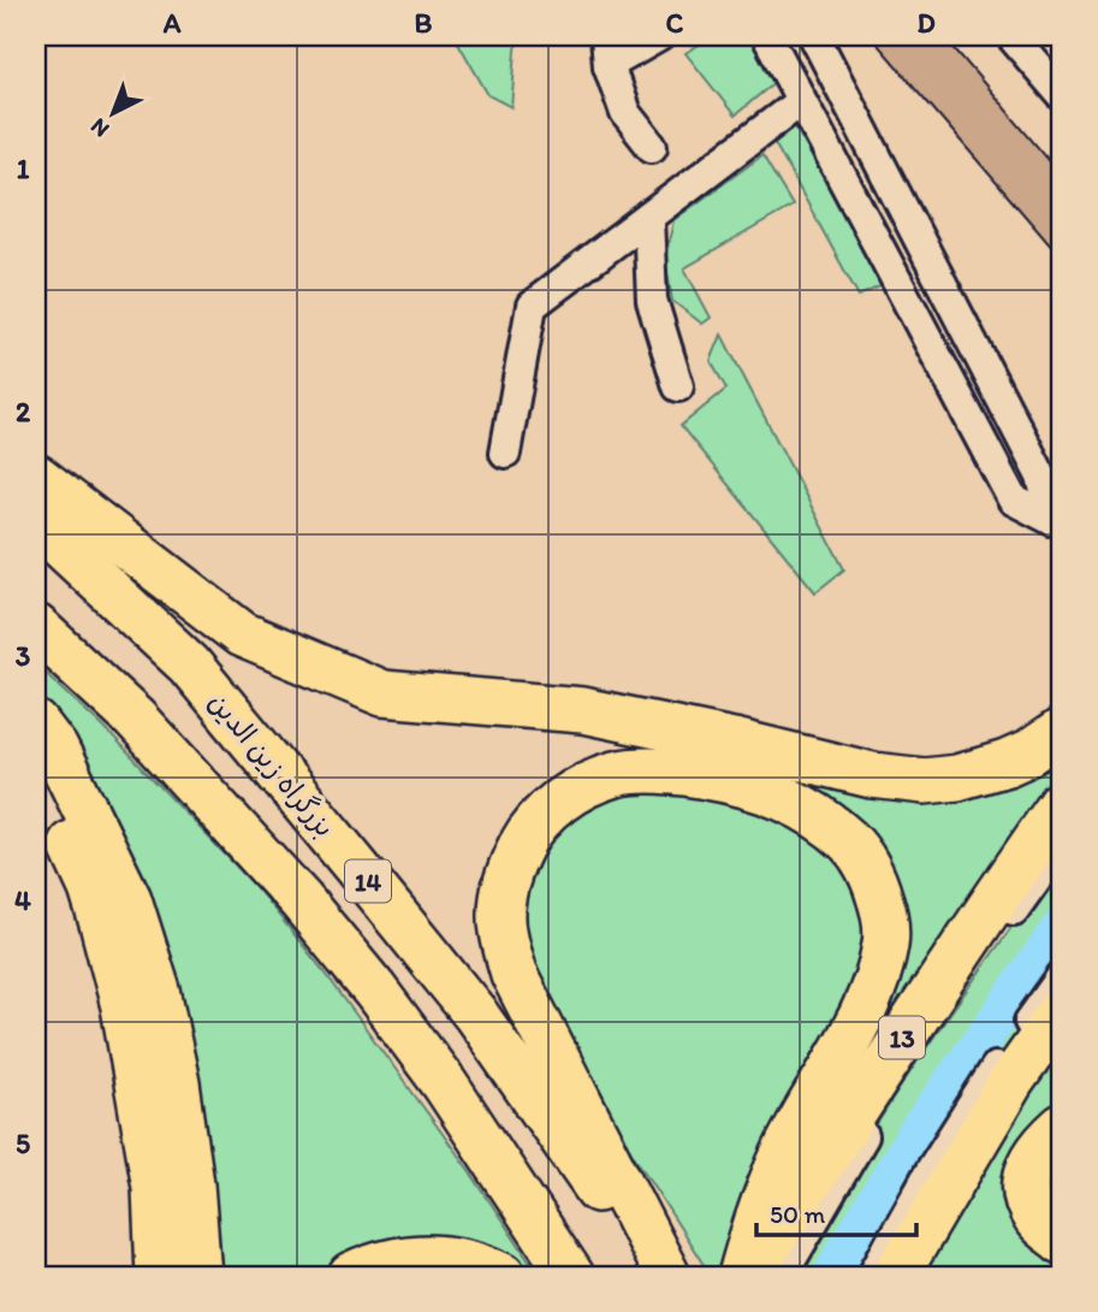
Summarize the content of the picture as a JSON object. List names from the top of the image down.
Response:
{
  "streets": {
    "highway": ["بزرگراه زین الدین", "14", "13"]
  },
  "scale_bar": "50 m",
  "north": "bottom left",
  "grid": {
    "columns": [
      "A",
      "B",
      "C",
      "D"
    ],
    "rows": [
      "1",
      "2",
      "3",
      "4",
      "5"
    ]
  }
}
